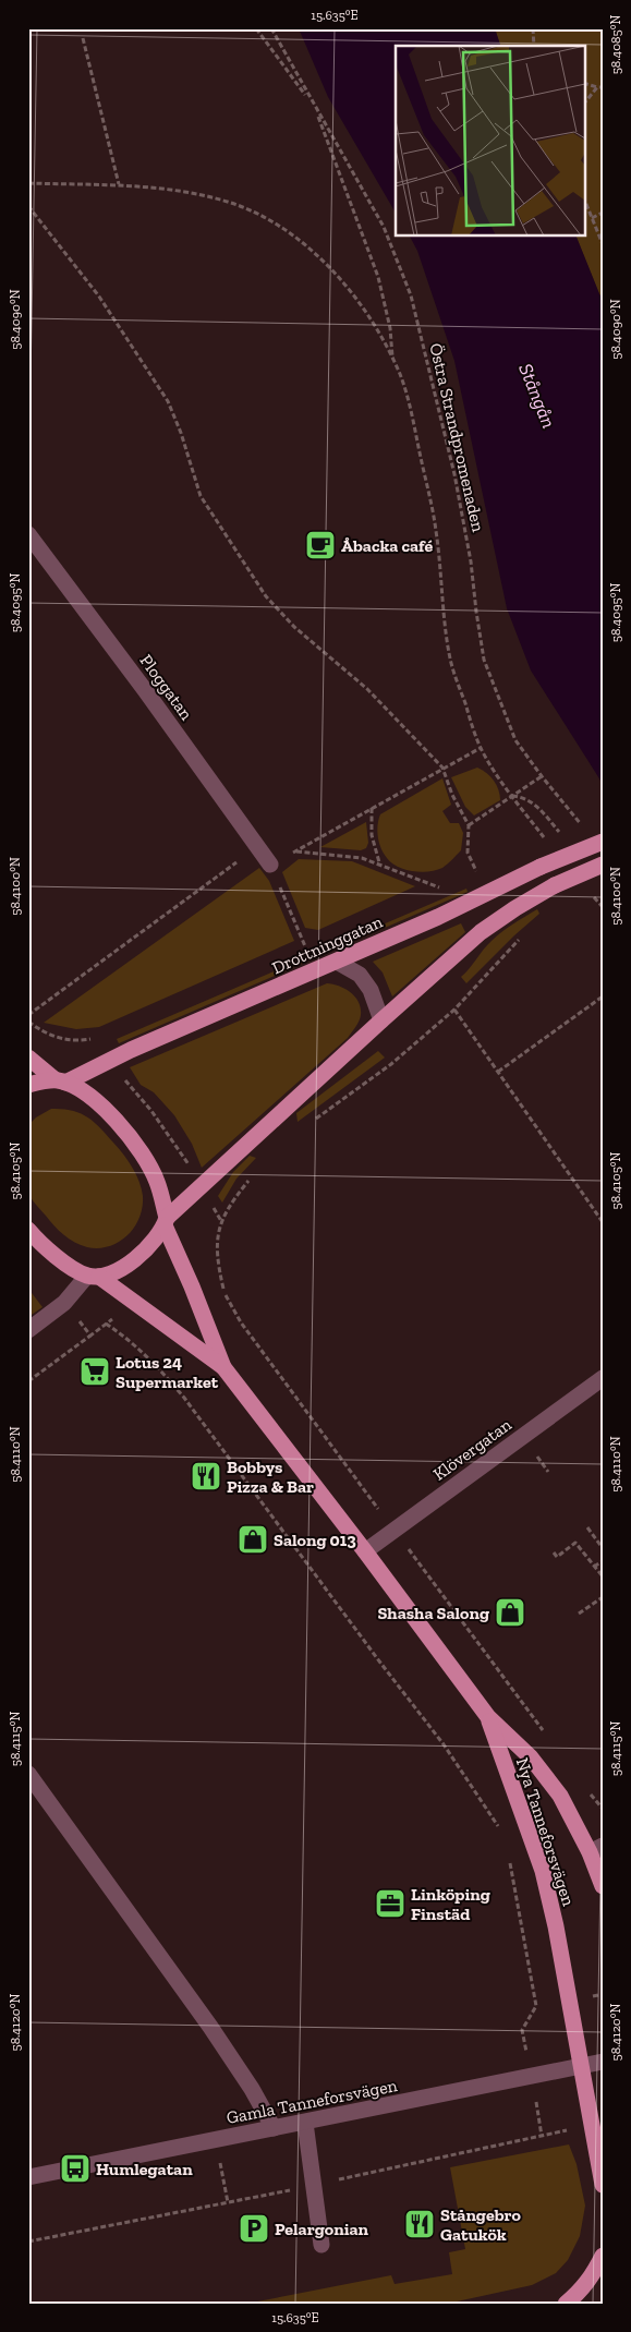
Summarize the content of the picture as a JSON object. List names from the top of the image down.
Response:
{
  "streets": {
    "main road": ["Drottninggatan", "Nya Tanneforsvägen"],
    "street": ["Ploggatan", "Klövergatan", "Gamla Tanneforsvägen"],
    "path": ["Östra Strandpromenaden"]
  },
  "crossings": [
    ["Drottninggatan", "Nya Tanneforsvägen"],
    ["Klövergatan", "Nya Tanneforsvägen"],
    ["Nya Tanneforsvägen", "Gamla Tanneforsvägen"]
  ],
  "water": ["Stångån"],
  "places": {
    "cafe": ["Åbacka café"],
    "supermarket": ["Lotus 24 Supermarket"],
    "restaurant": ["Bobbys Pizza & Bar", "Stångebro Gatukök"],
    "shop": ["Salong 013", "Shasha Salong"],
    "office": ["Linköping Finstäd"],
    "bus stop": ["Humlegatan"],
    "parking": ["Pelargonian"]
  },
  "coordinates": [
    "15.635°E",
    "58.4085°N",
    "58.4090°N",
    "58.4095°N",
    "58.4100°N",
    "58.4105°N",
    "58.4110°N",
    "58.4115°N",
    "58.4120°N"
  ]
}
